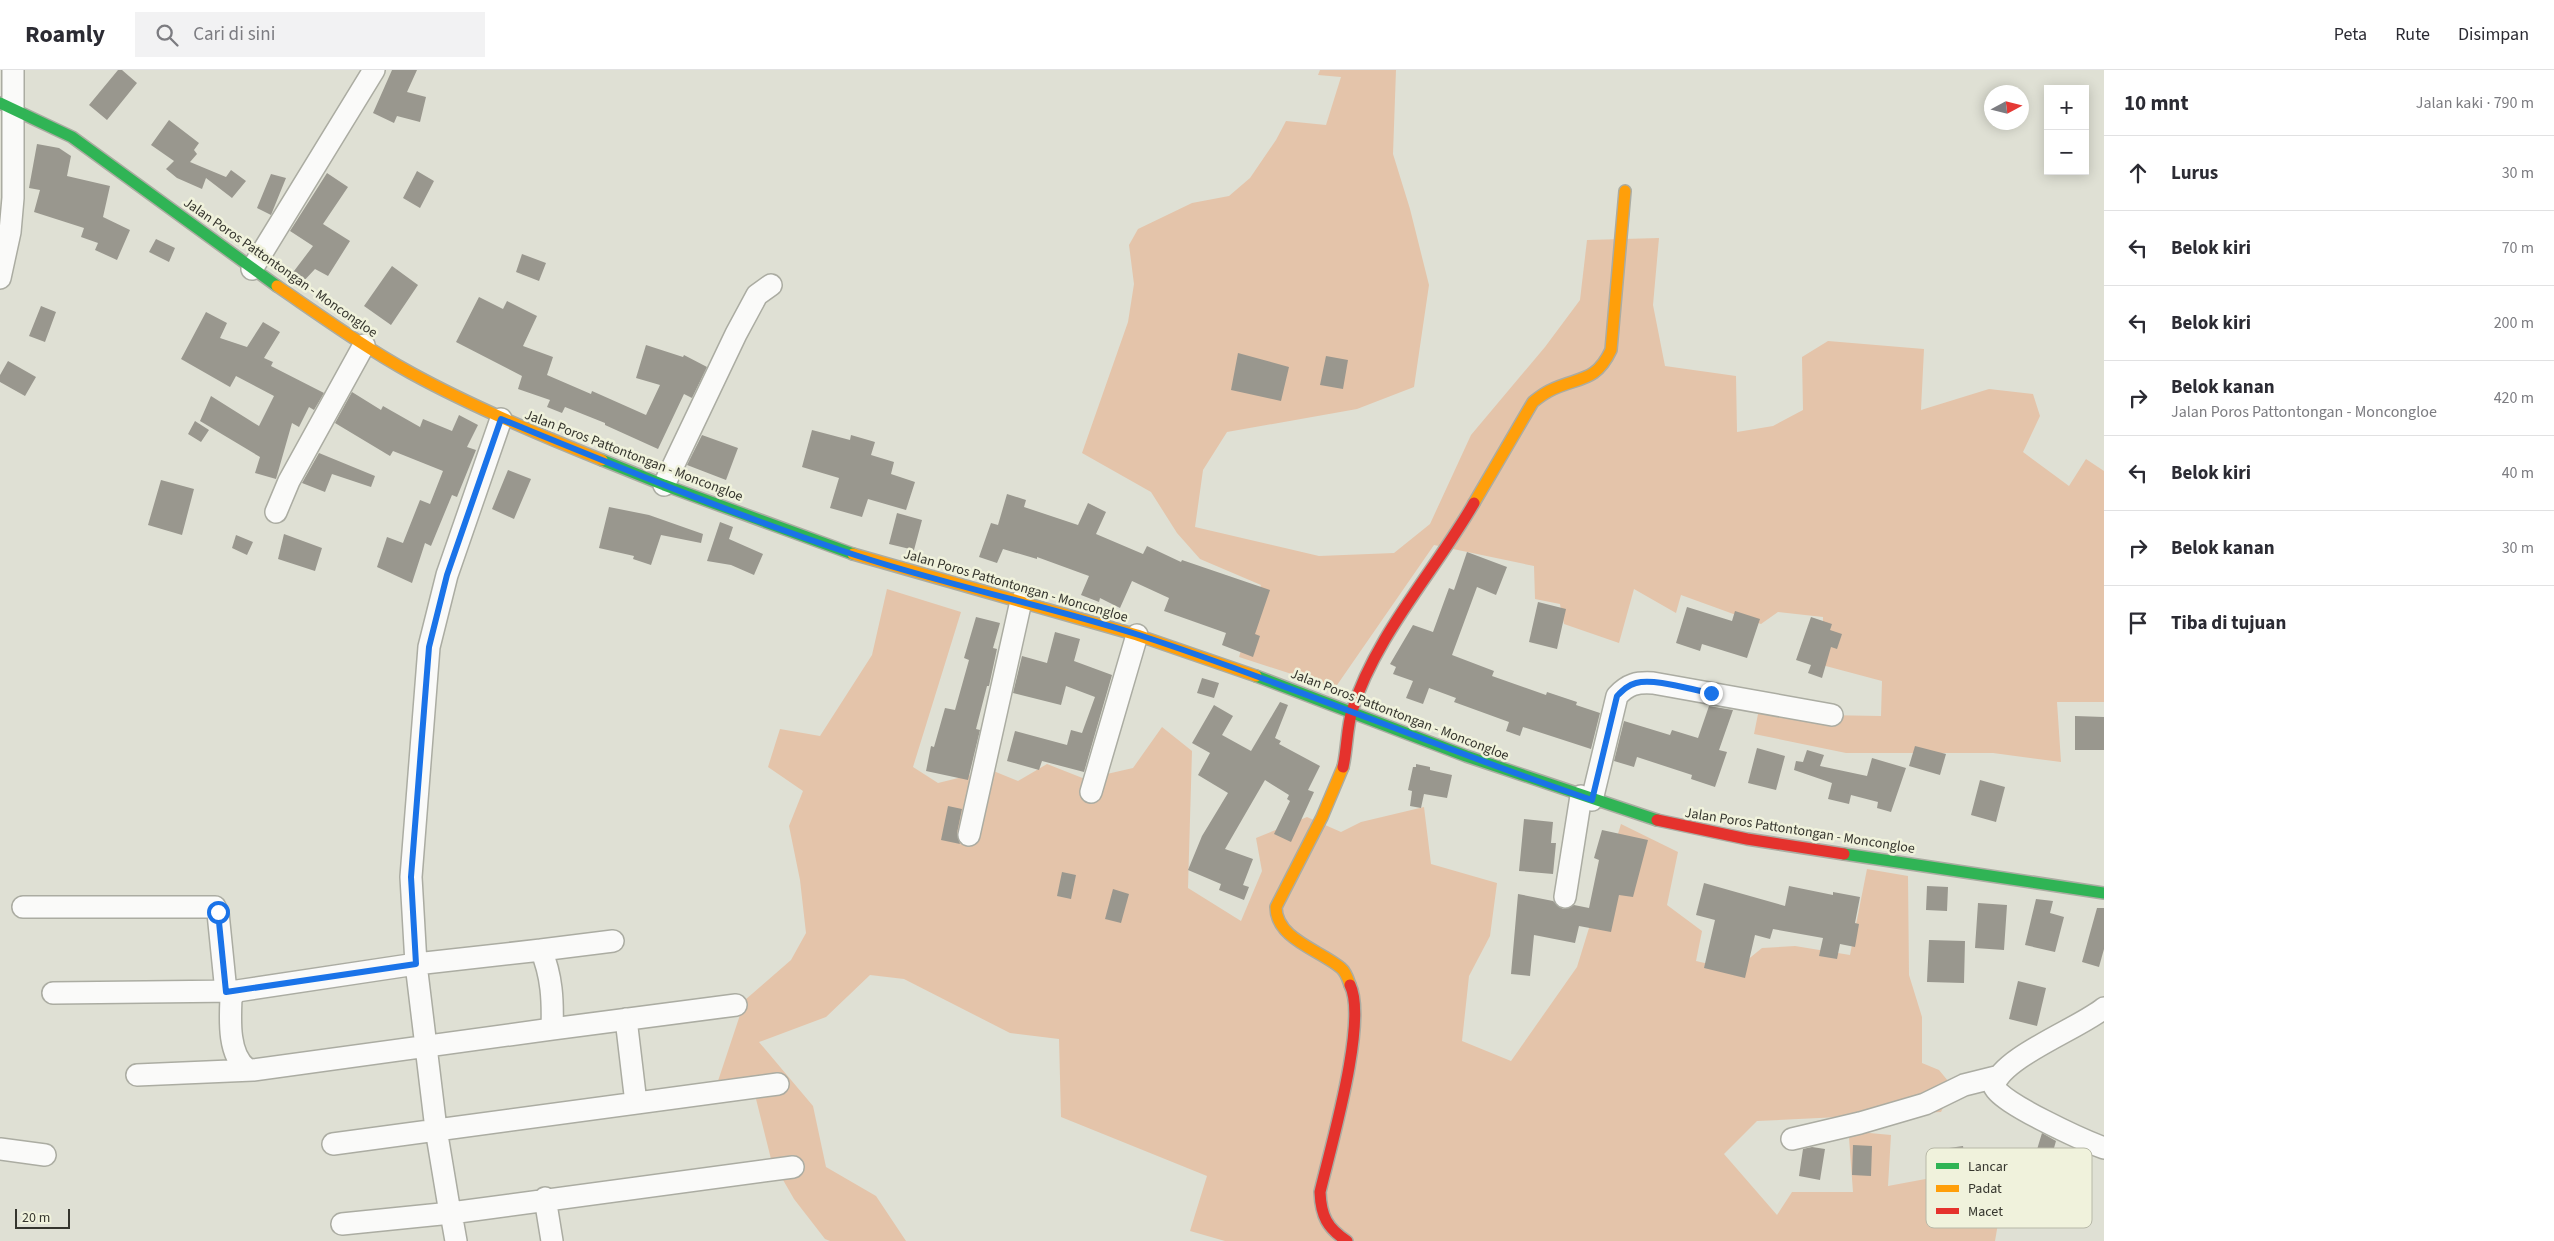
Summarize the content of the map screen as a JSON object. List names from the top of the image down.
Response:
{
  "streets": {
    "street": ["Jalan Poros Pattontongan - Moncongloe"]
  },
  "legend": ["Lancar", "Padat", "Macet"],
  "scale_bar": "20 m",
  "north": "right",
  "page": {
    "header": "Roamly",
    "search": "Cari di sini",
    "nav": ["Peta", "Rute", "Disimpan"],
    "heading": ["10 mnt", "Jalan kaki · 790 m"],
    "map_buttons": ["+", "−"],
    "list": [
      ["Lurus", "30 m"],
      ["Belok kiri", "70 m"],
      ["Belok kiri", "200 m"],
      ["Belok kanan", "Jalan Poros Pattontongan - Moncongloe", "420 m"],
      ["Belok kiri", "40 m"],
      ["Belok kanan", "30 m"],
      "Tiba di tujuan"
    ],
    "scale": "20 m"
  }
}
